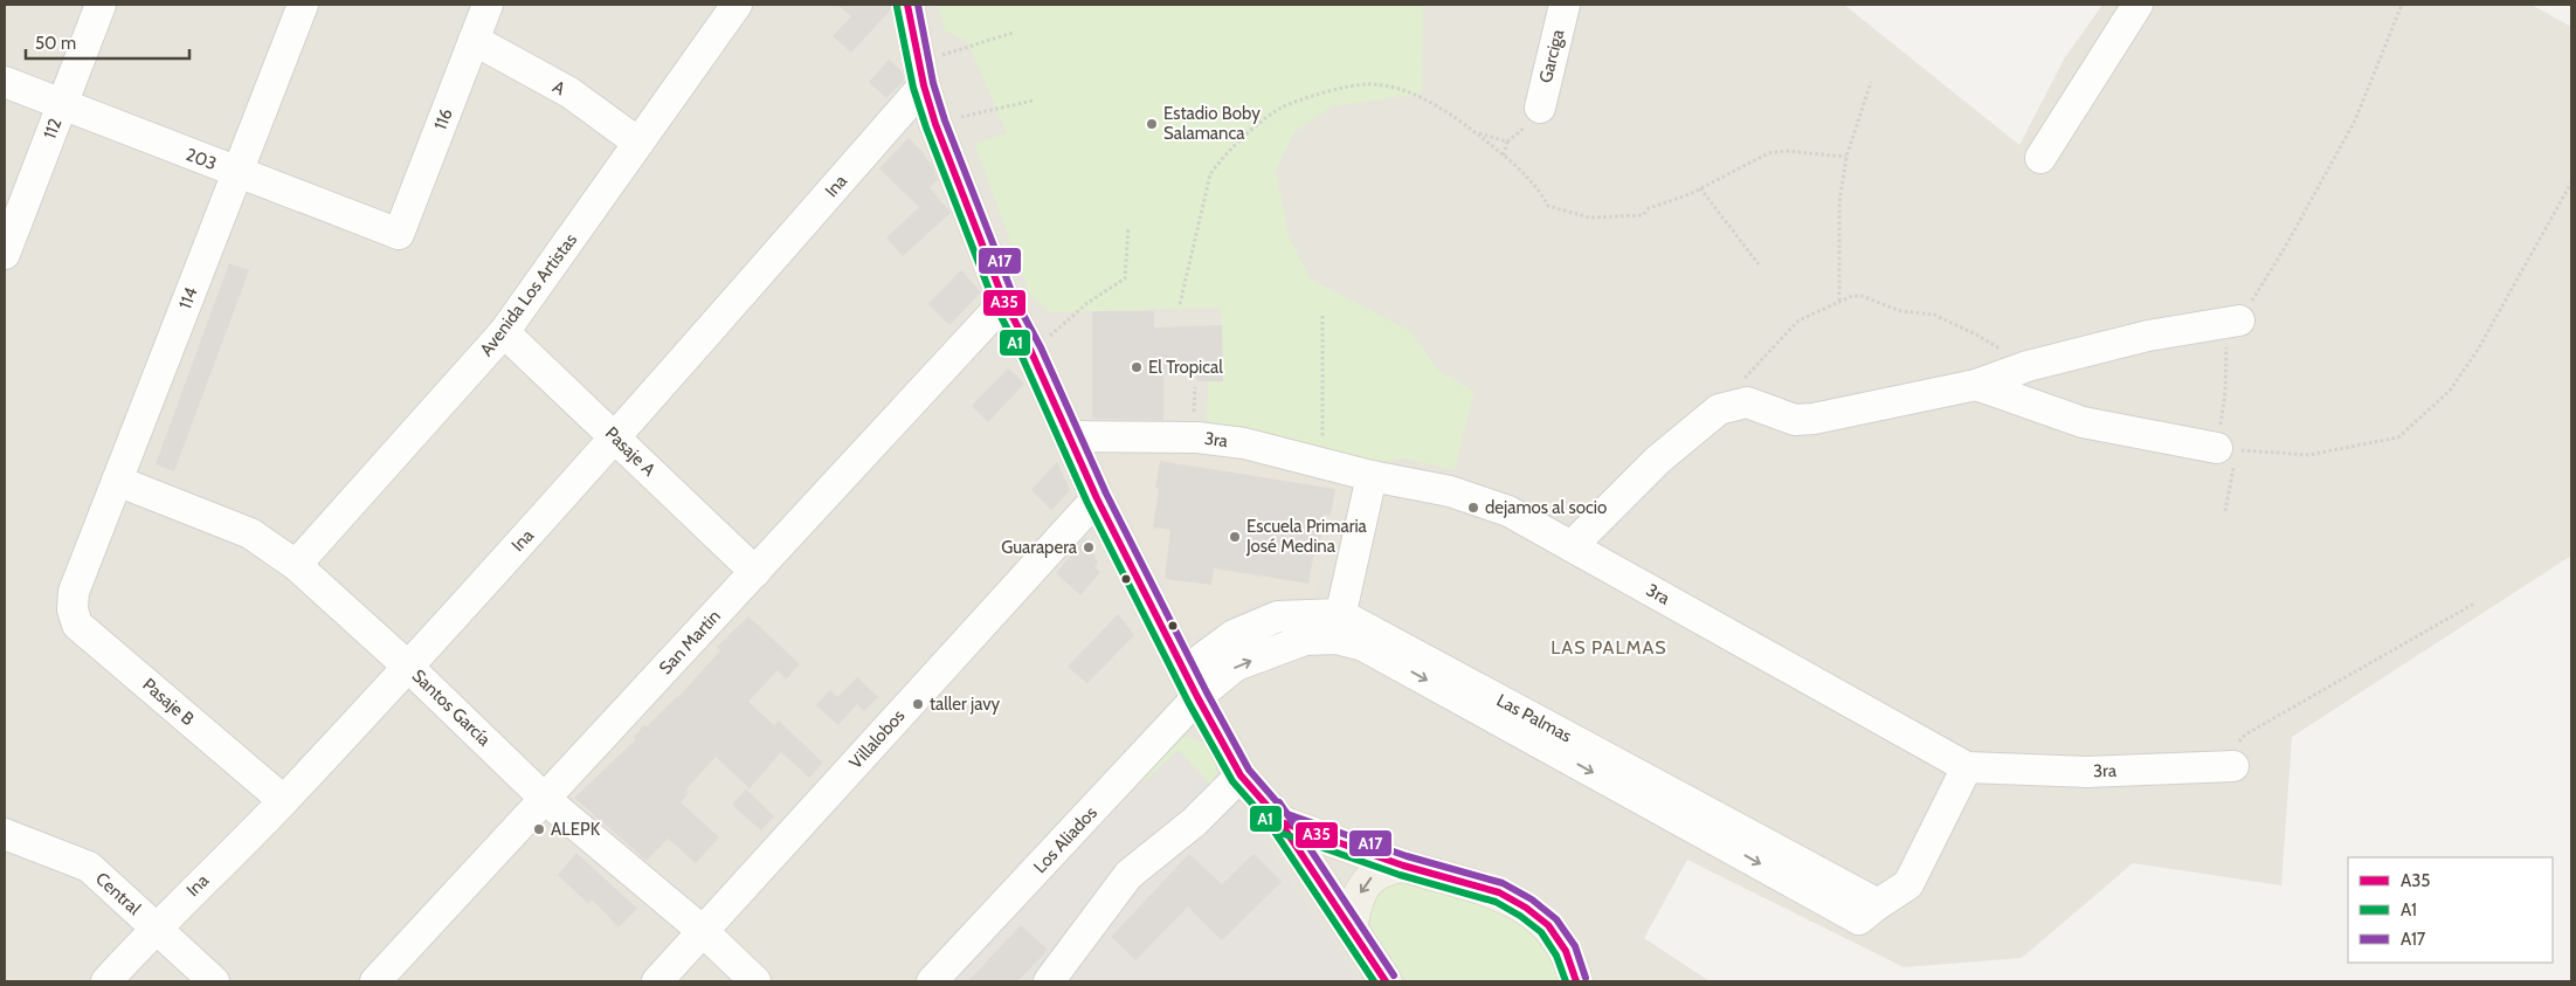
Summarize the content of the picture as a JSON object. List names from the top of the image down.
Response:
{
  "streets": {
    "street": [
      "Garciga",
      "A",
      "116",
      "112",
      "203",
      "Ina",
      "Avenida Los Artistas",
      "114",
      "3ra",
      "Pasaje A",
      "San Martin",
      "Pasaje B",
      "Santos García",
      "Las Palmas",
      "Villalobos",
      "Los Aliados",
      "Central"
    ]
  },
  "crossings": [
    ["A", "116"],
    ["A", "Avenida Los Artistas"],
    ["116", "203"],
    ["112", "203"],
    ["203", "114"],
    ["Ina", "Pasaje A"],
    ["Ina", "Pasaje B"],
    ["Ina", "Santos García"],
    ["Ina", "Central"],
    ["Avenida Los Artistas", "Pasaje A"],
    ["Avenida Los Artistas", "Santos García"],
    ["114", "Pasaje B"],
    ["114", "Santos García"],
    ["3ra", "Las Palmas"],
    ["Pasaje A", "San Martin"],
    ["San Martin", "Santos García"],
    ["Santos García", "Villalobos"],
    ["Las Palmas", "Los Aliados"]
  ],
  "districts": ["LAS PALMAS"],
  "places": [
    "Estadio Boby Salamanca",
    "El Tropical",
    "dejamos al socio",
    "Escuela Primaria José Medina",
    "Guarapera",
    "taller javy",
    "ALEPK"
  ],
  "lines": ["transit line A35", "transit line A17", "transit line A1"],
  "legend": ["A35", "A1", "A17"],
  "scale_bar": "50 m"
}
